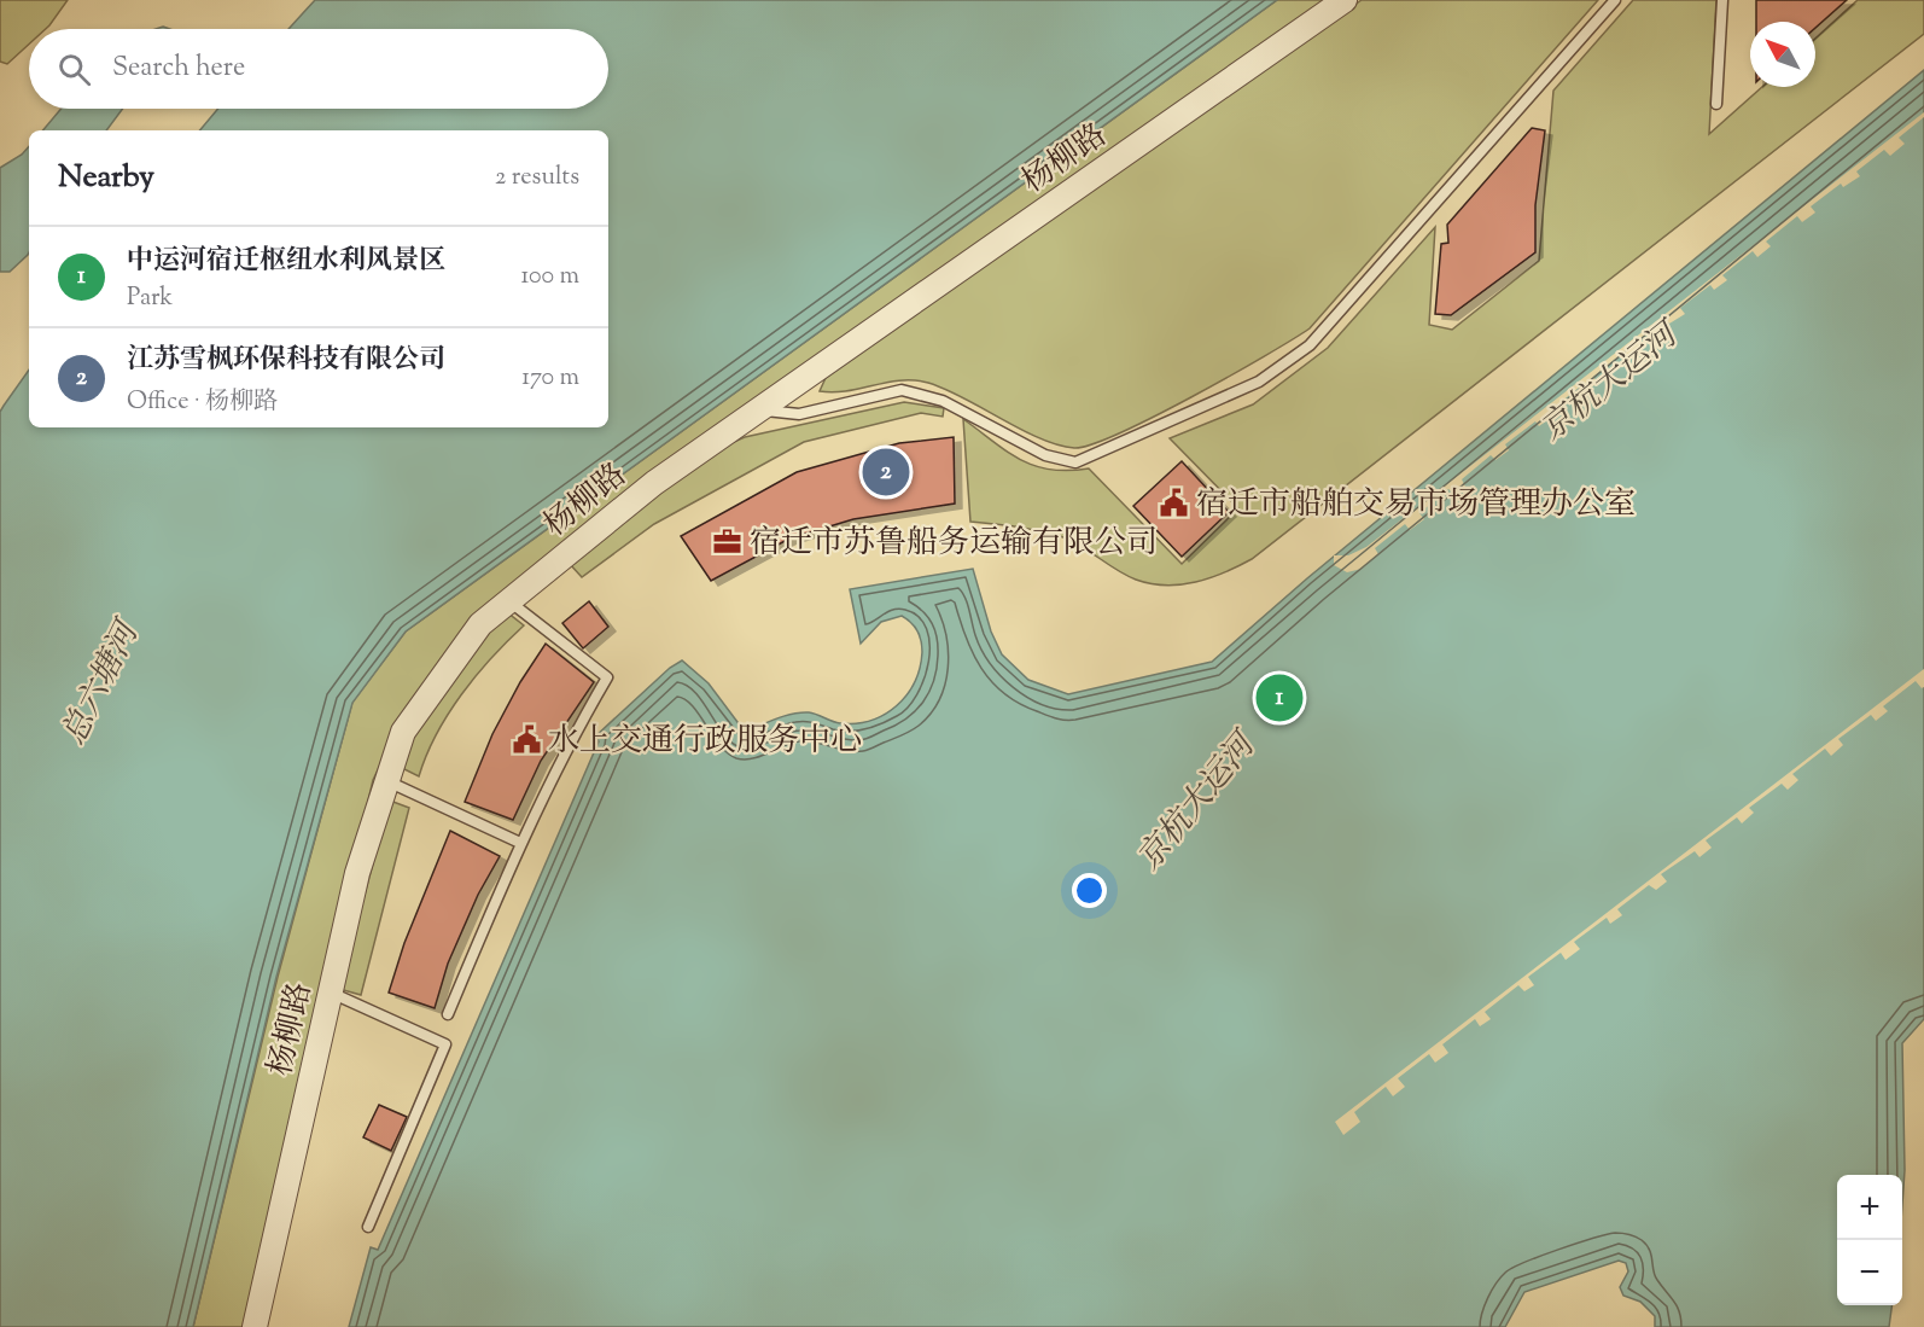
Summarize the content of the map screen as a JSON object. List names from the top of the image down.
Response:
{
  "streets": {
    "street": ["杨柳路"]
  },
  "water": ["京杭大运河", "总六塘河"],
  "places": {
    "public building": ["宿迁市船舶交易市场管理办公室", "水上交通行政服务中心"],
    "office": ["宿迁市苏鲁船务运输有限公司"]
  },
  "north": "top left",
  "page": {
    "search": "Search here",
    "heading": ["Nearby", "2 results"],
    "list": [
      {
        "mark": "1",
        "name": "中运河宿迁枢纽水利风景区",
        "note": "Park",
        "value": "100 m"
      },
      {
        "mark": "2",
        "name": "江苏雪枫环保科技有限公司",
        "note": "Office · 杨柳路",
        "value": "170 m"
      }
    ],
    "pins": ["2", "1"],
    "map_buttons": ["+", "−"]
  }
}
